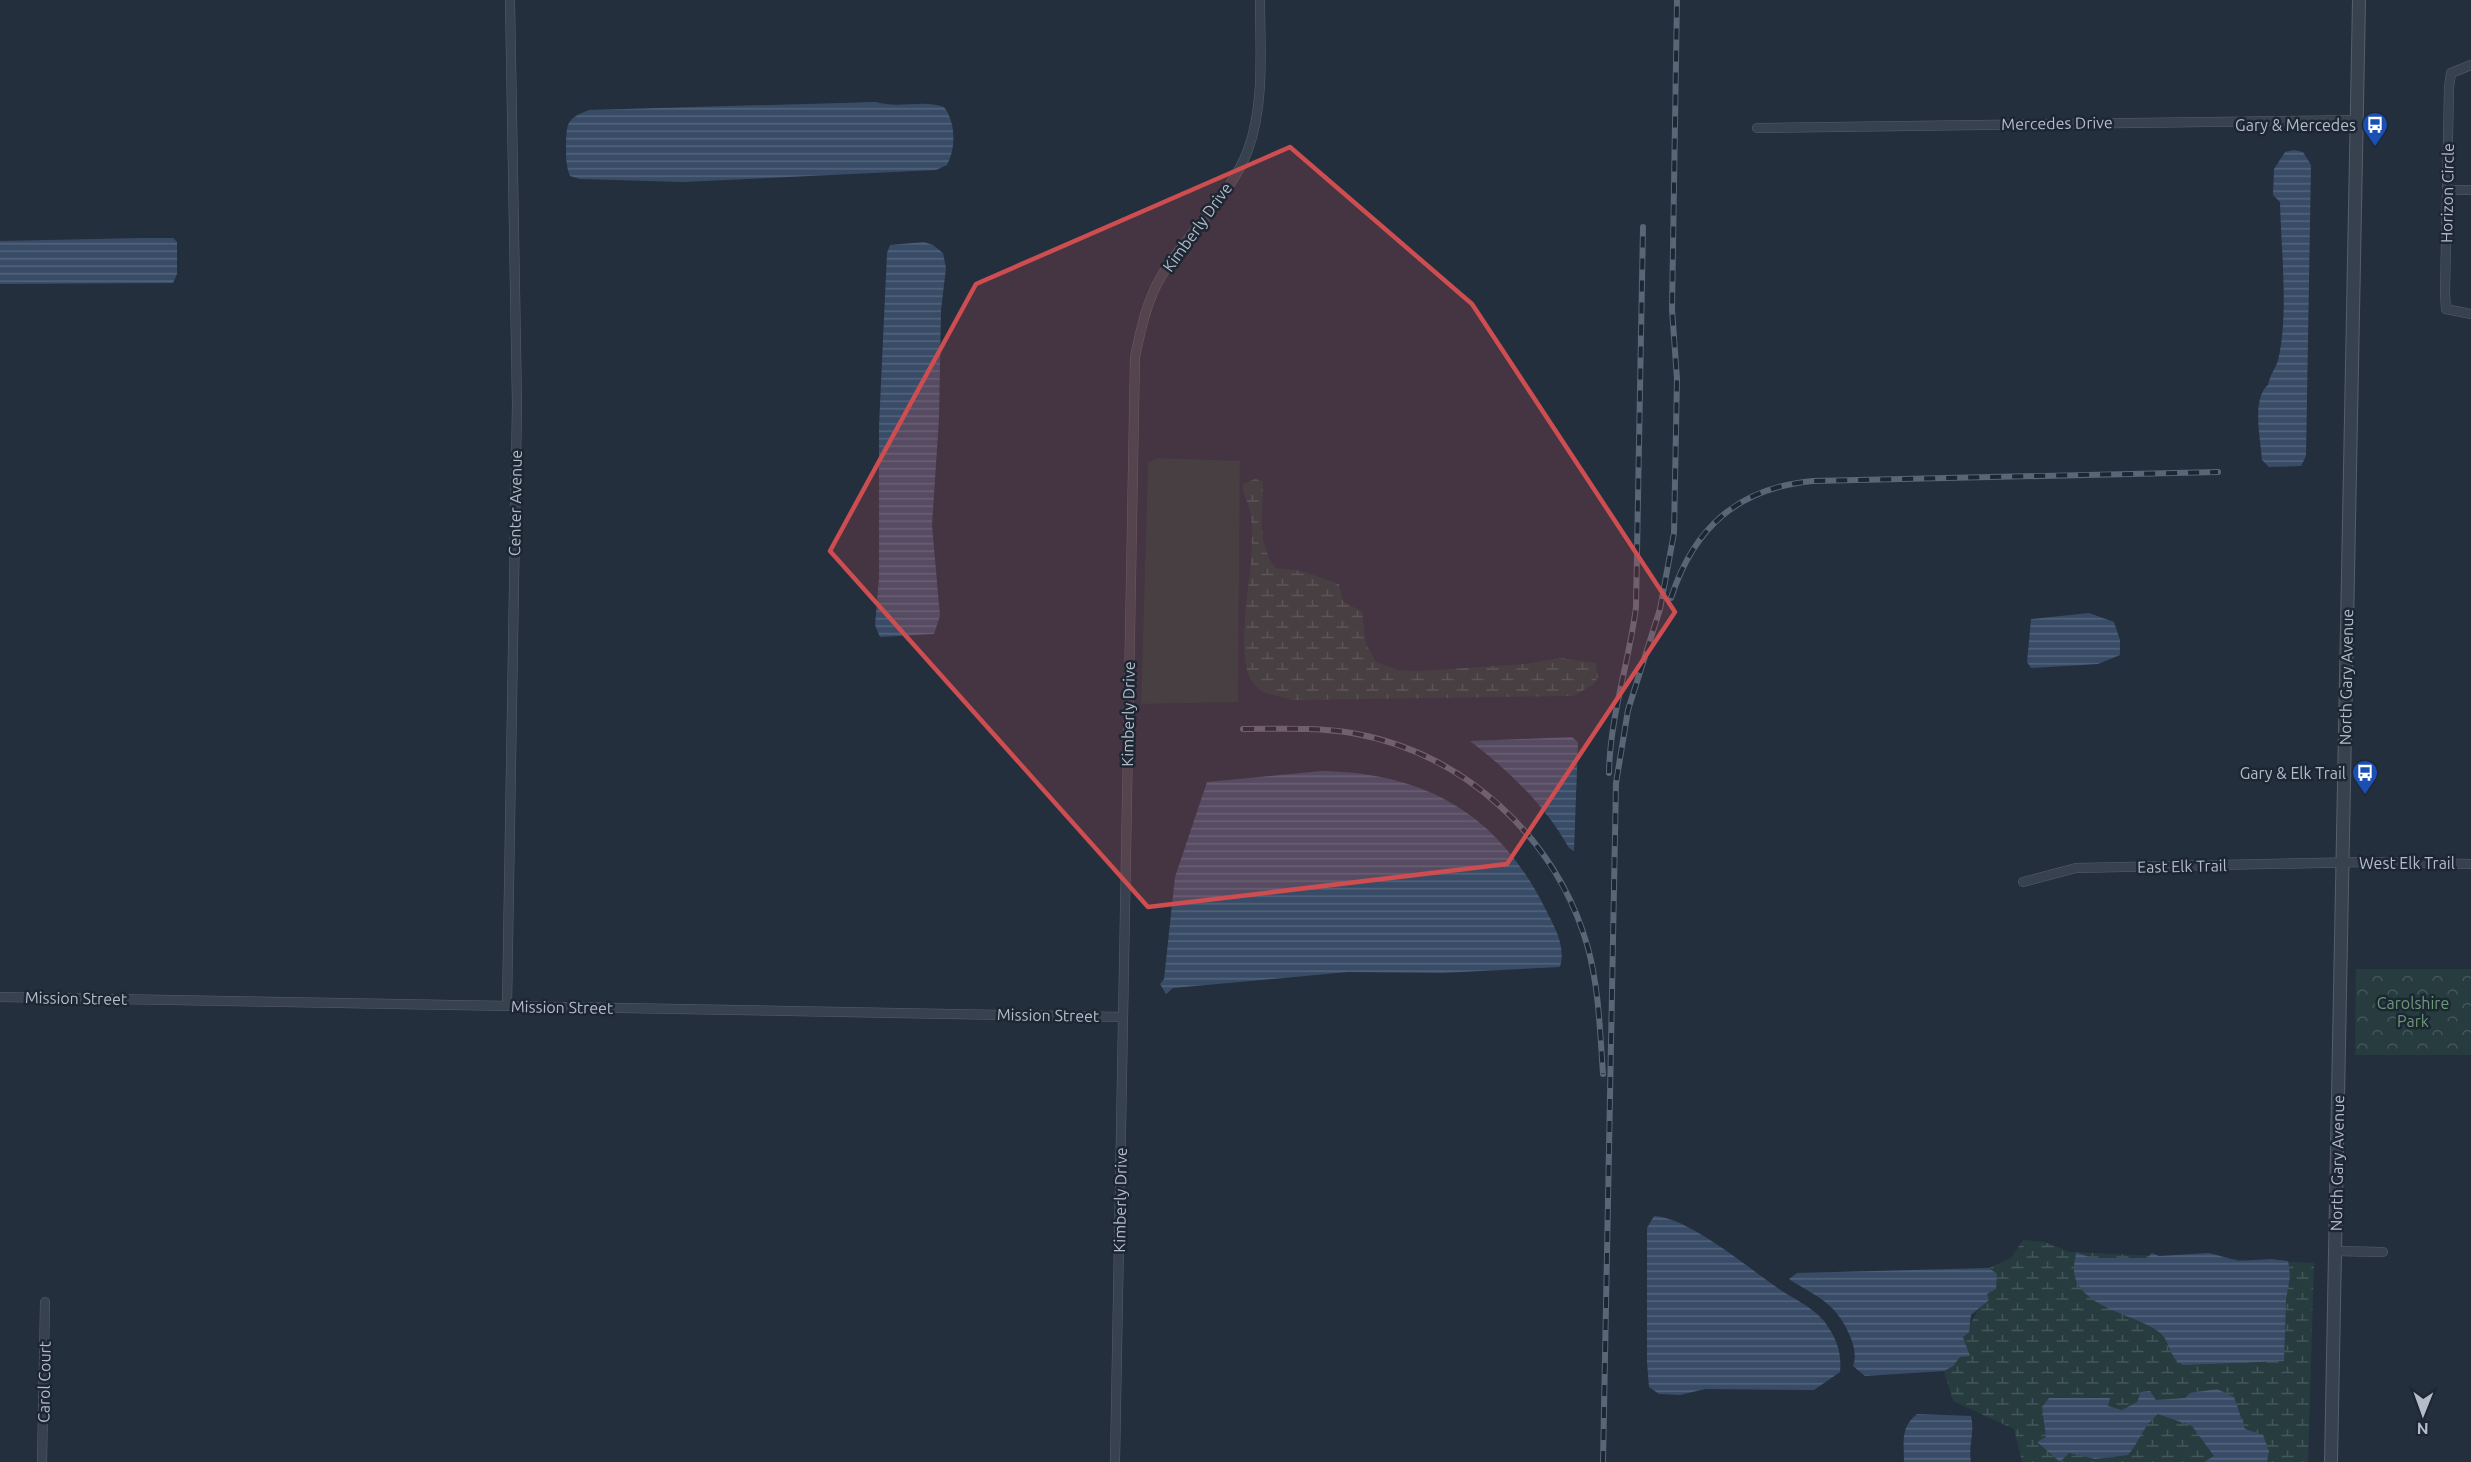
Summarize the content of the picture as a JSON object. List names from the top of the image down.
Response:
{
  "streets": {
    "street": [
      "Mercedes Drive",
      "Horizon Circle",
      "Kimberly Drive",
      "Center Avenue",
      "North Gary Avenue",
      "West Elk Trail",
      "East Elk Trail",
      "Mission Street",
      "Carol Court"
    ]
  },
  "crossings": [
    ["Mercedes Drive", "North Gary Avenue"],
    ["Kimberly Drive", "Mission Street"],
    ["Center Avenue", "Mission Street"],
    ["North Gary Avenue", "West Elk Trail"],
    ["North Gary Avenue", "East Elk Trail"],
    ["West Elk Trail", "East Elk Trail"]
  ],
  "parks": ["Carolshire Park"],
  "places": {
    "bus stop": ["Gary & Mercedes", "Gary & Elk Trail"]
  },
  "north": "bottom"
}
